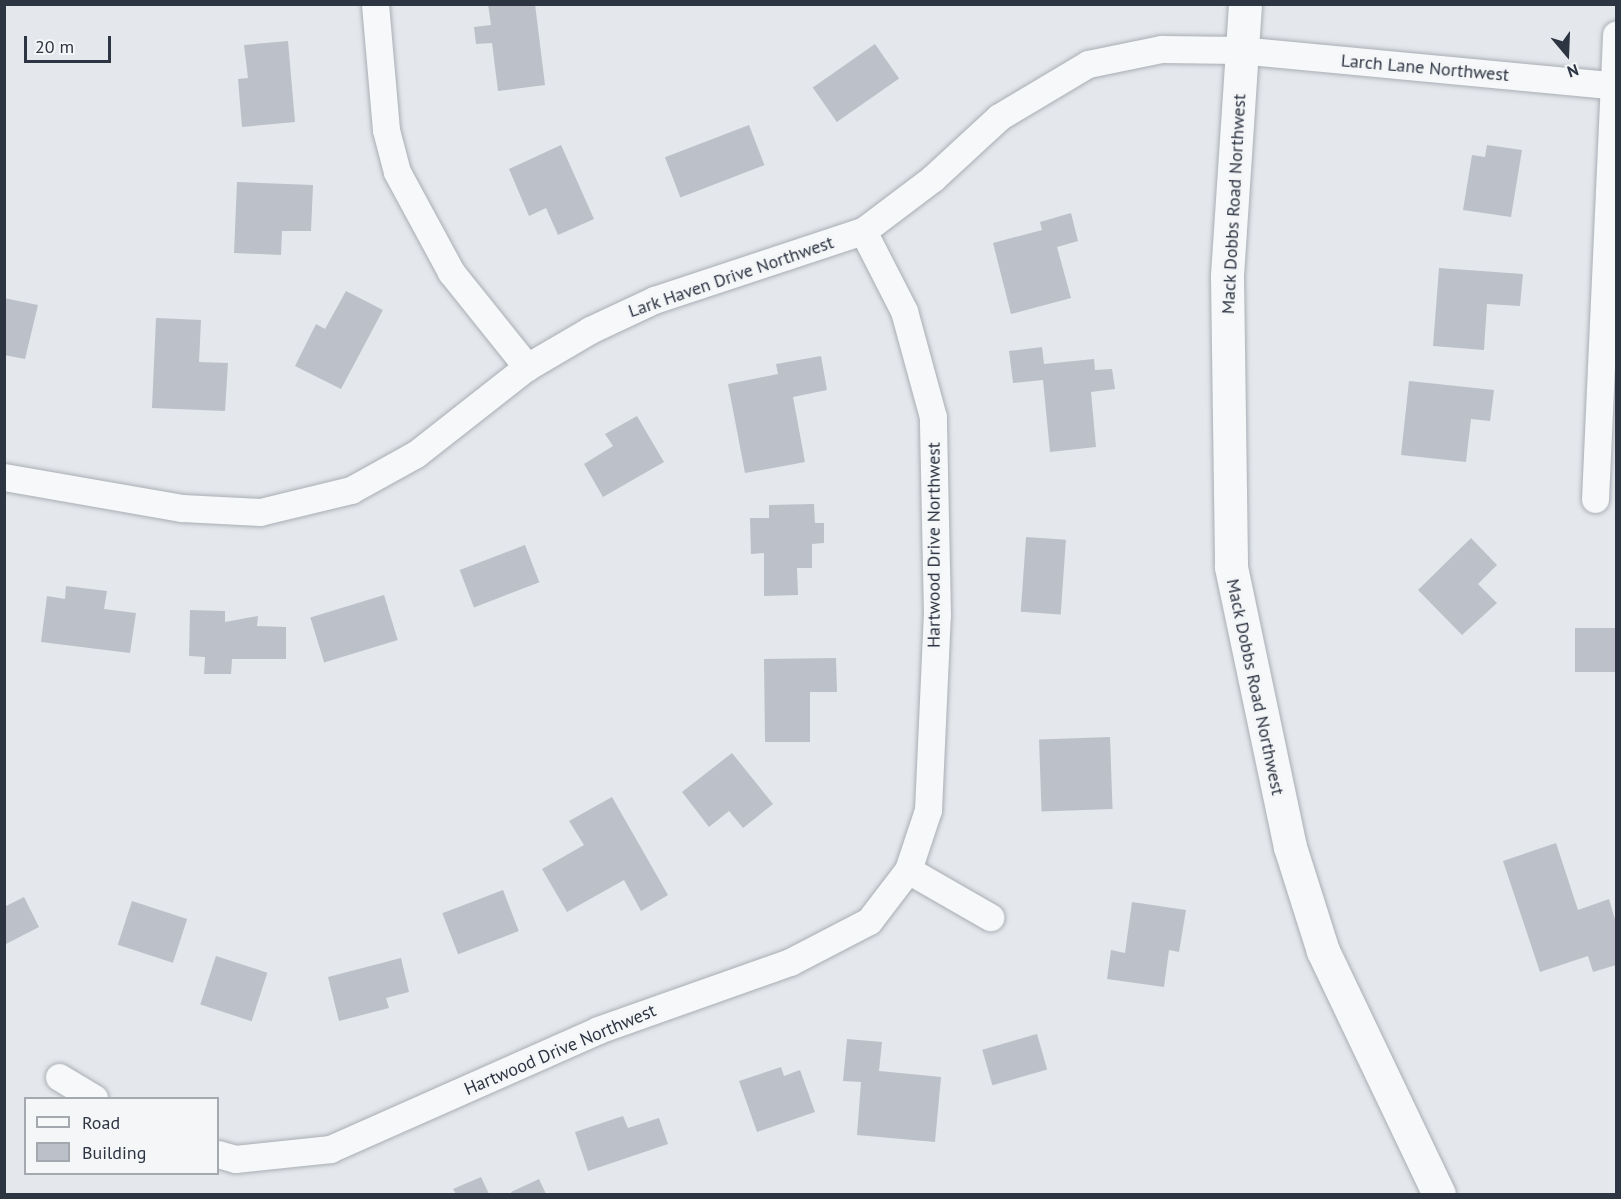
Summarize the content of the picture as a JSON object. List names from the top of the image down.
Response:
{
  "streets": {
    "street": [
      "Larch Lane Northwest",
      "Mack Dobbs Road Northwest",
      "Lark Haven Drive Northwest",
      "Hartwood Drive Northwest"
    ]
  },
  "crossings": [
    ["Larch Lane Northwest", "Mack Dobbs Road Northwest"],
    ["Larch Lane Northwest", "Lark Haven Drive Northwest"],
    ["Mack Dobbs Road Northwest", "Lark Haven Drive Northwest"],
    ["Lark Haven Drive Northwest", "Hartwood Drive Northwest"]
  ],
  "legend": ["Road", "Building"],
  "scale_bar": "20 m",
  "north": "bottom"
}
